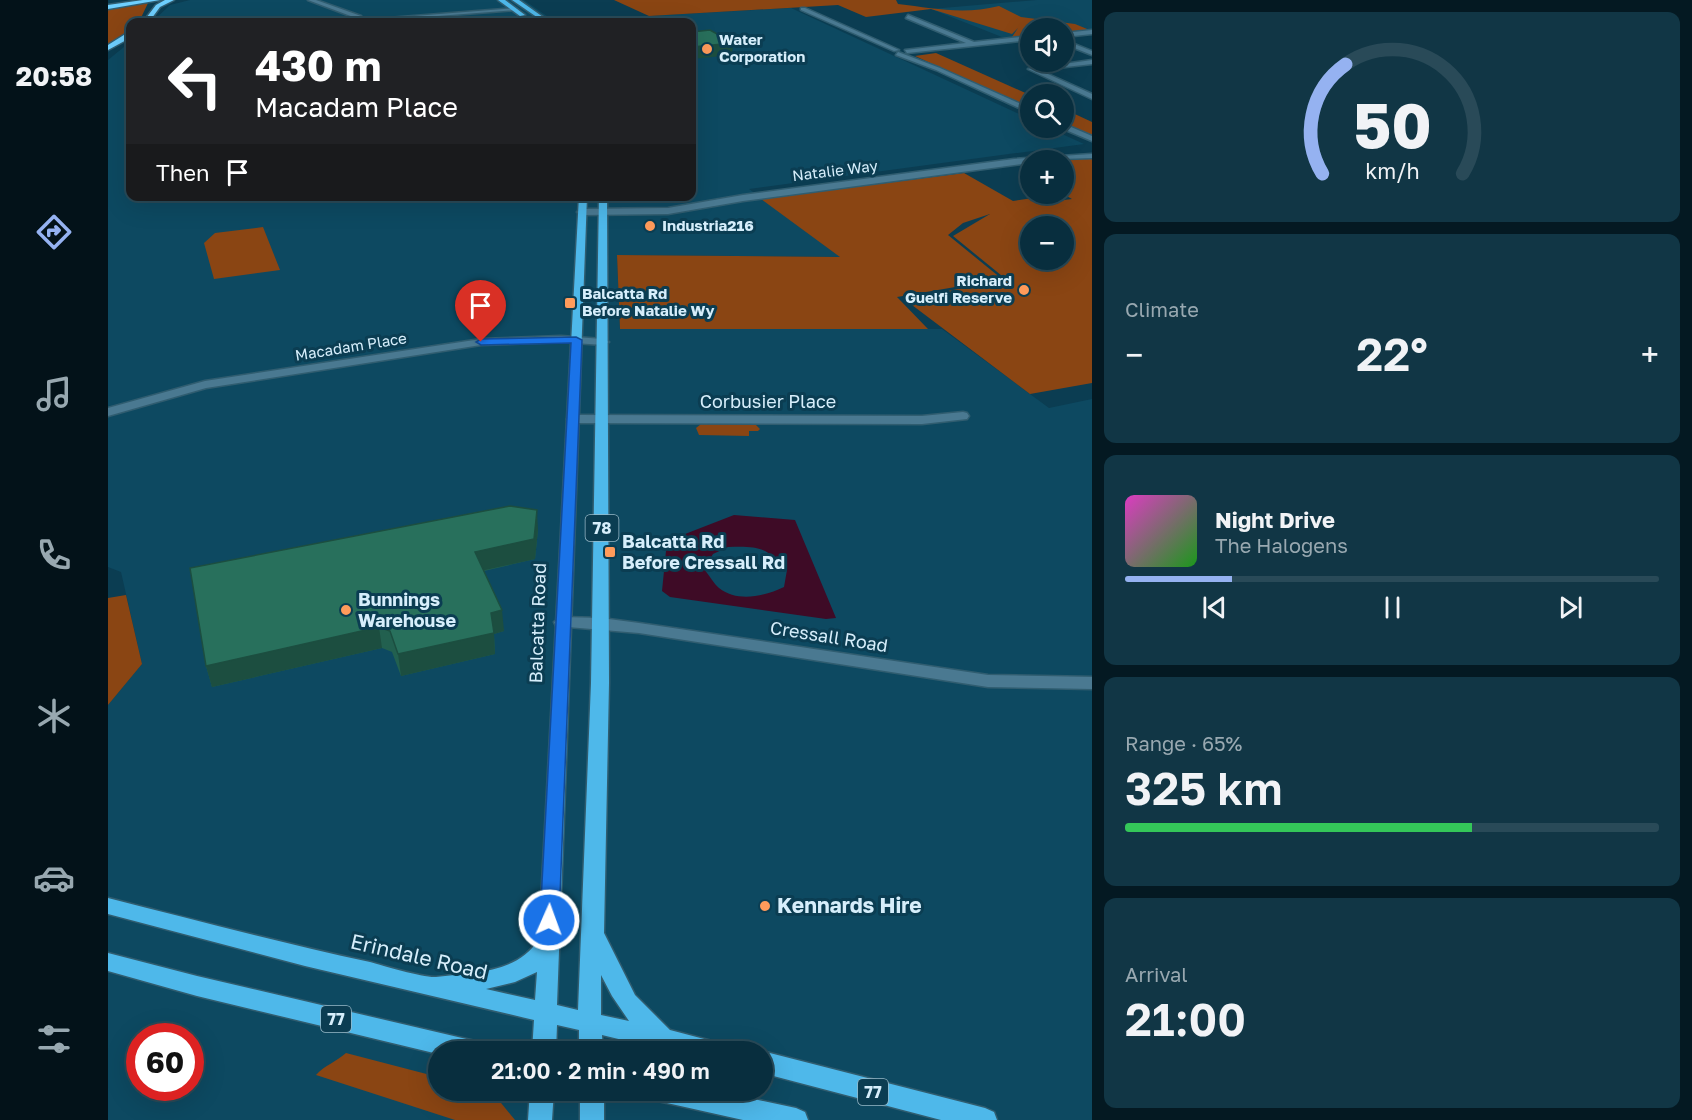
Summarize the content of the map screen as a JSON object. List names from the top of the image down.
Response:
{
  "streets": {
    "main road": [
      "78",
      "Balcatta Road",
      "Erindale Road",
      "77"
    ],
    "street": [
      "Natalie Way",
      "Macadam Place",
      "Corbusier Place",
      "Cressall Road"
    ]
  },
  "crossings": [
    ["Natalie Way", "78"],
    ["Natalie Way", "Balcatta Road"],
    ["Macadam Place", "78"],
    ["Macadam Place", "Balcatta Road"],
    ["Corbusier Place", "78"],
    ["Corbusier Place", "Balcatta Road"],
    ["78", "Cressall Road"],
    ["78", "Erindale Road"],
    ["Balcatta Road", "Cressall Road"],
    ["Balcatta Road", "Erindale Road"]
  ],
  "places": {
    "other": [
      "Water Corporation",
      "Industria216",
      "Richard Guelfi Reserve",
      "Bunnings Warehouse",
      "Kennards Hire"
    ],
    "transit": ["Balcatta Rd Before Natalie Wy", "Balcatta Rd Before Cressall Rd"]
  },
  "page": {
    "tabs": "20:58",
    "map_buttons": ["+", "−"],
    "turn": ["430 m", "Macadam Place"],
    "then": "Then",
    "tile": [
      "Climate",
      ["Range · 65%", "325 km"],
      ["Arrival", "21:00"]
    ],
    "heat": ["−", "22°", "+"],
    "song": ["Night Drive", "The Halogens"],
    "limit": "60",
    "trip": "21:00 · 2 min · 490 m",
    "gauge": ["50", "km/h"]
  }
}
